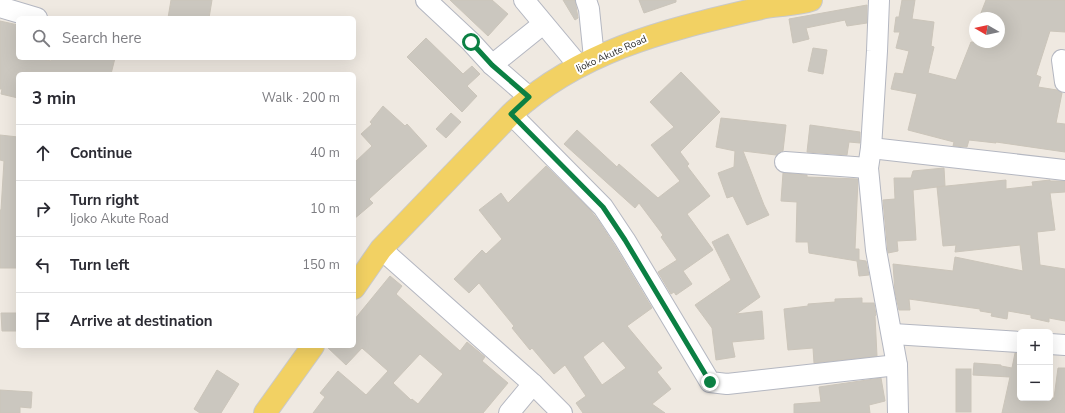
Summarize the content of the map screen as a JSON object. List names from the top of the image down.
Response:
{
  "streets": {
    "main road": ["Ijoko Akute Road"]
  },
  "north": "left",
  "page": {
    "search": "Search here",
    "heading": ["3 min", "Walk · 200 m"],
    "list": [
      ["Continue", "40 m"],
      ["Turn right", "Ijoko Akute Road", "10 m"],
      ["Turn left", "150 m"],
      "Arrive at destination"
    ],
    "map_buttons": ["+", "−"]
  }
}
